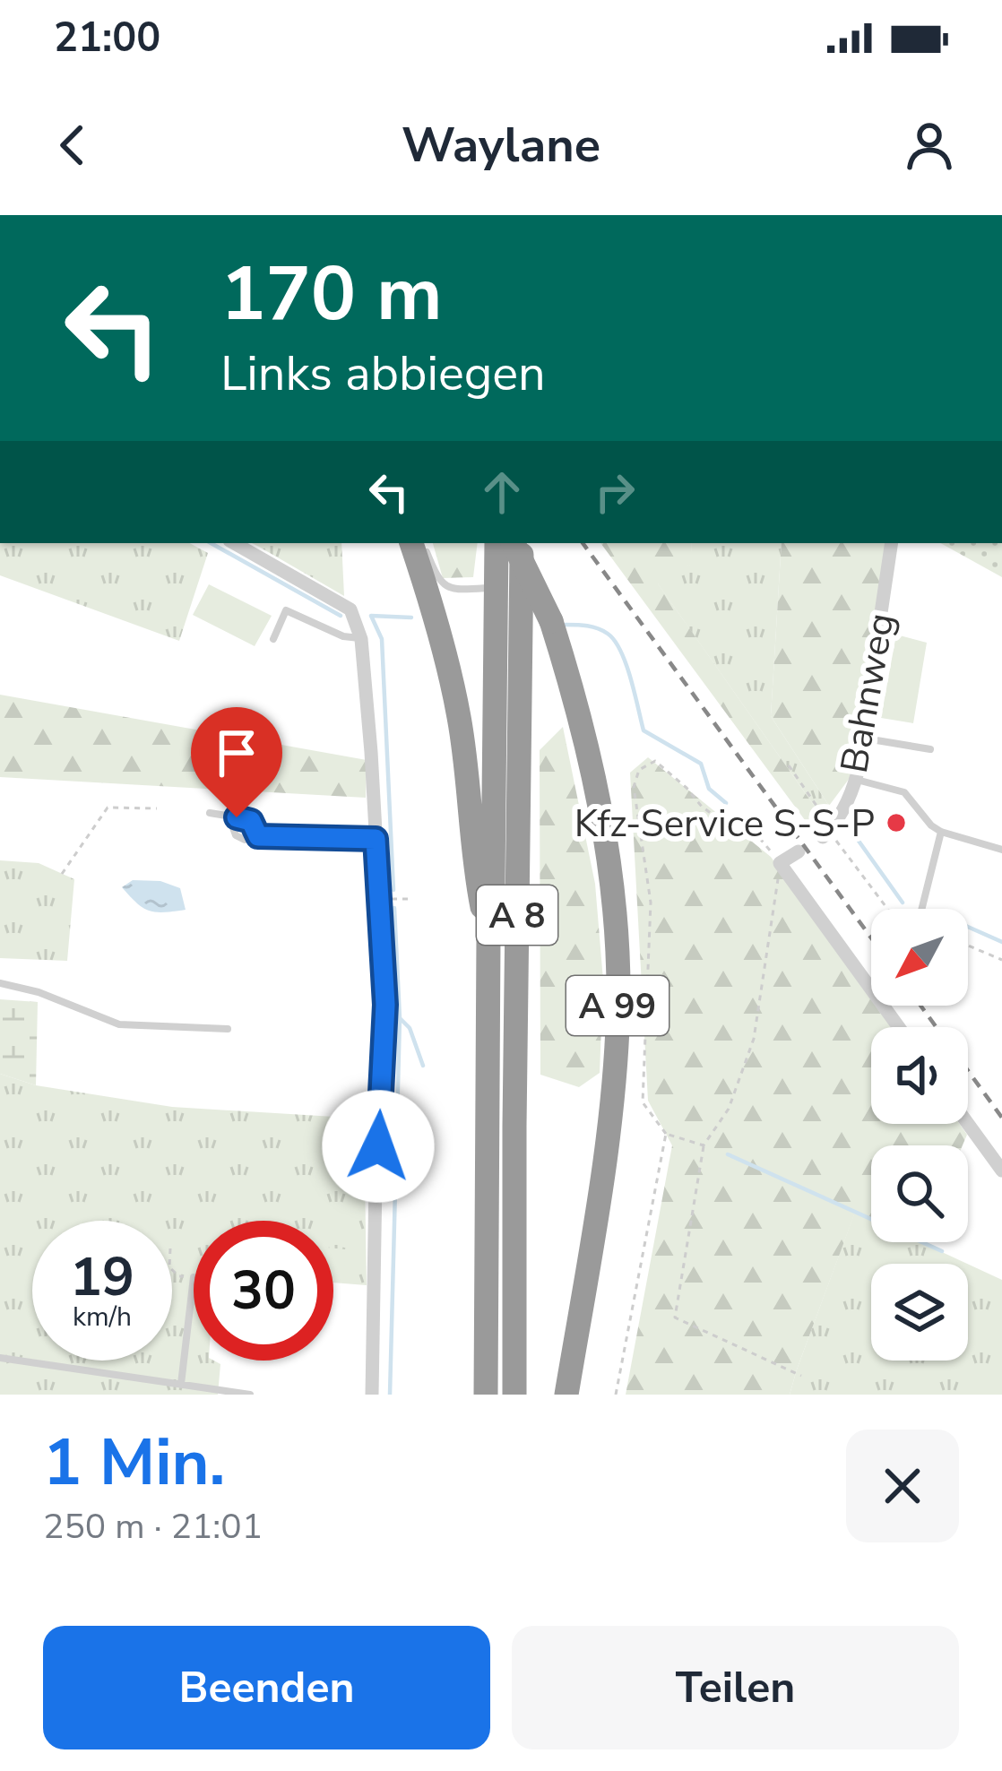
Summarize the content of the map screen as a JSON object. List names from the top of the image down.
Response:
{
  "streets": {
    "highway": ["A 8", "A 99"],
    "street": ["Bahnweg"]
  },
  "places": ["Kfz-Service S-S-P"],
  "north": "bottom left",
  "page": {
    "status": "21:00",
    "header": "Waylane",
    "turn": ["170 m", "Links abbiegen"],
    "speed": "19 km/h",
    "limit": "30",
    "heading": ["1 Min.", "250 m · 21:01"],
    "buttons": ["Beenden", "Teilen"]
  }
}
